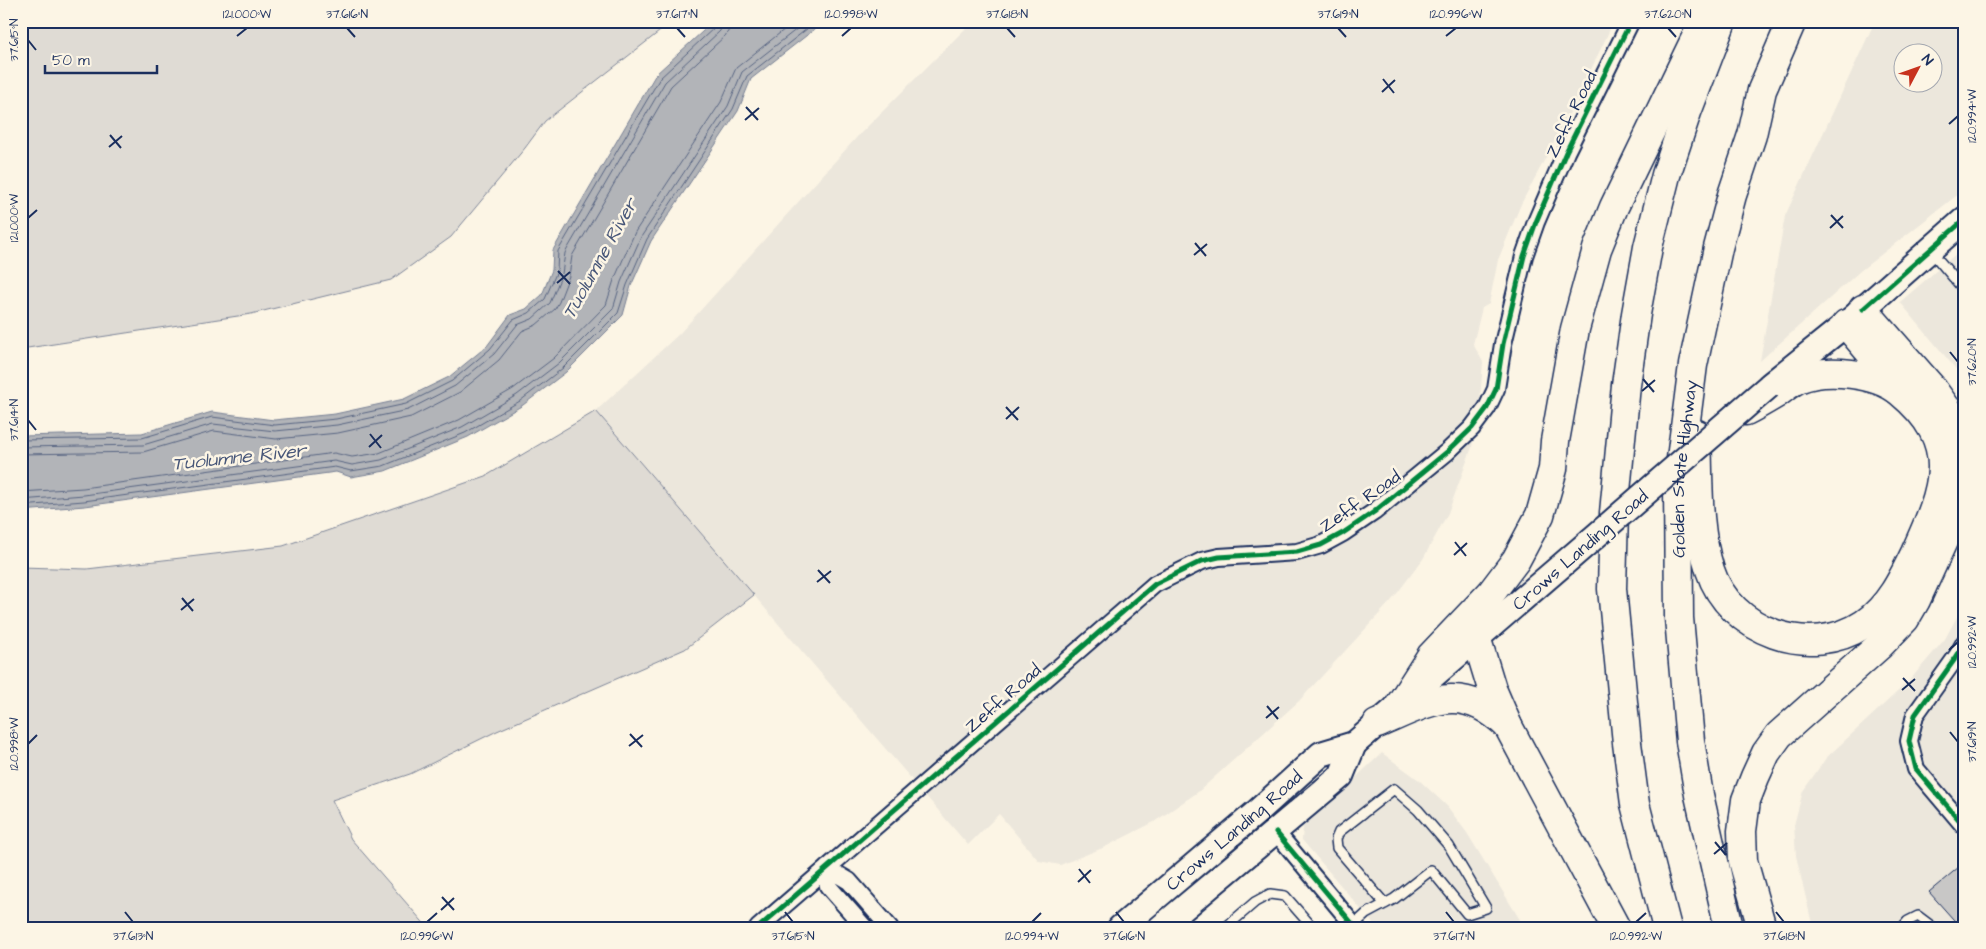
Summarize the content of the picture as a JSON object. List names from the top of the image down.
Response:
{
  "streets": {
    "highway": ["Golden State Highway"],
    "main road": ["Crows Landing Road"],
    "street": ["Zeff Road"]
  },
  "water": ["Tuolumne River"],
  "scale_bar": "50 m",
  "north": "top right",
  "coordinates": [
    "121.000°W",
    "37.616°N",
    "37.617°N",
    "120.998°W",
    "37.618°N",
    "37.619°N",
    "120.996°W",
    "37.620°N",
    "37.615°N",
    "120.994°W",
    "37.614°N",
    "120.992°W",
    "37.613°N"
  ]
}
